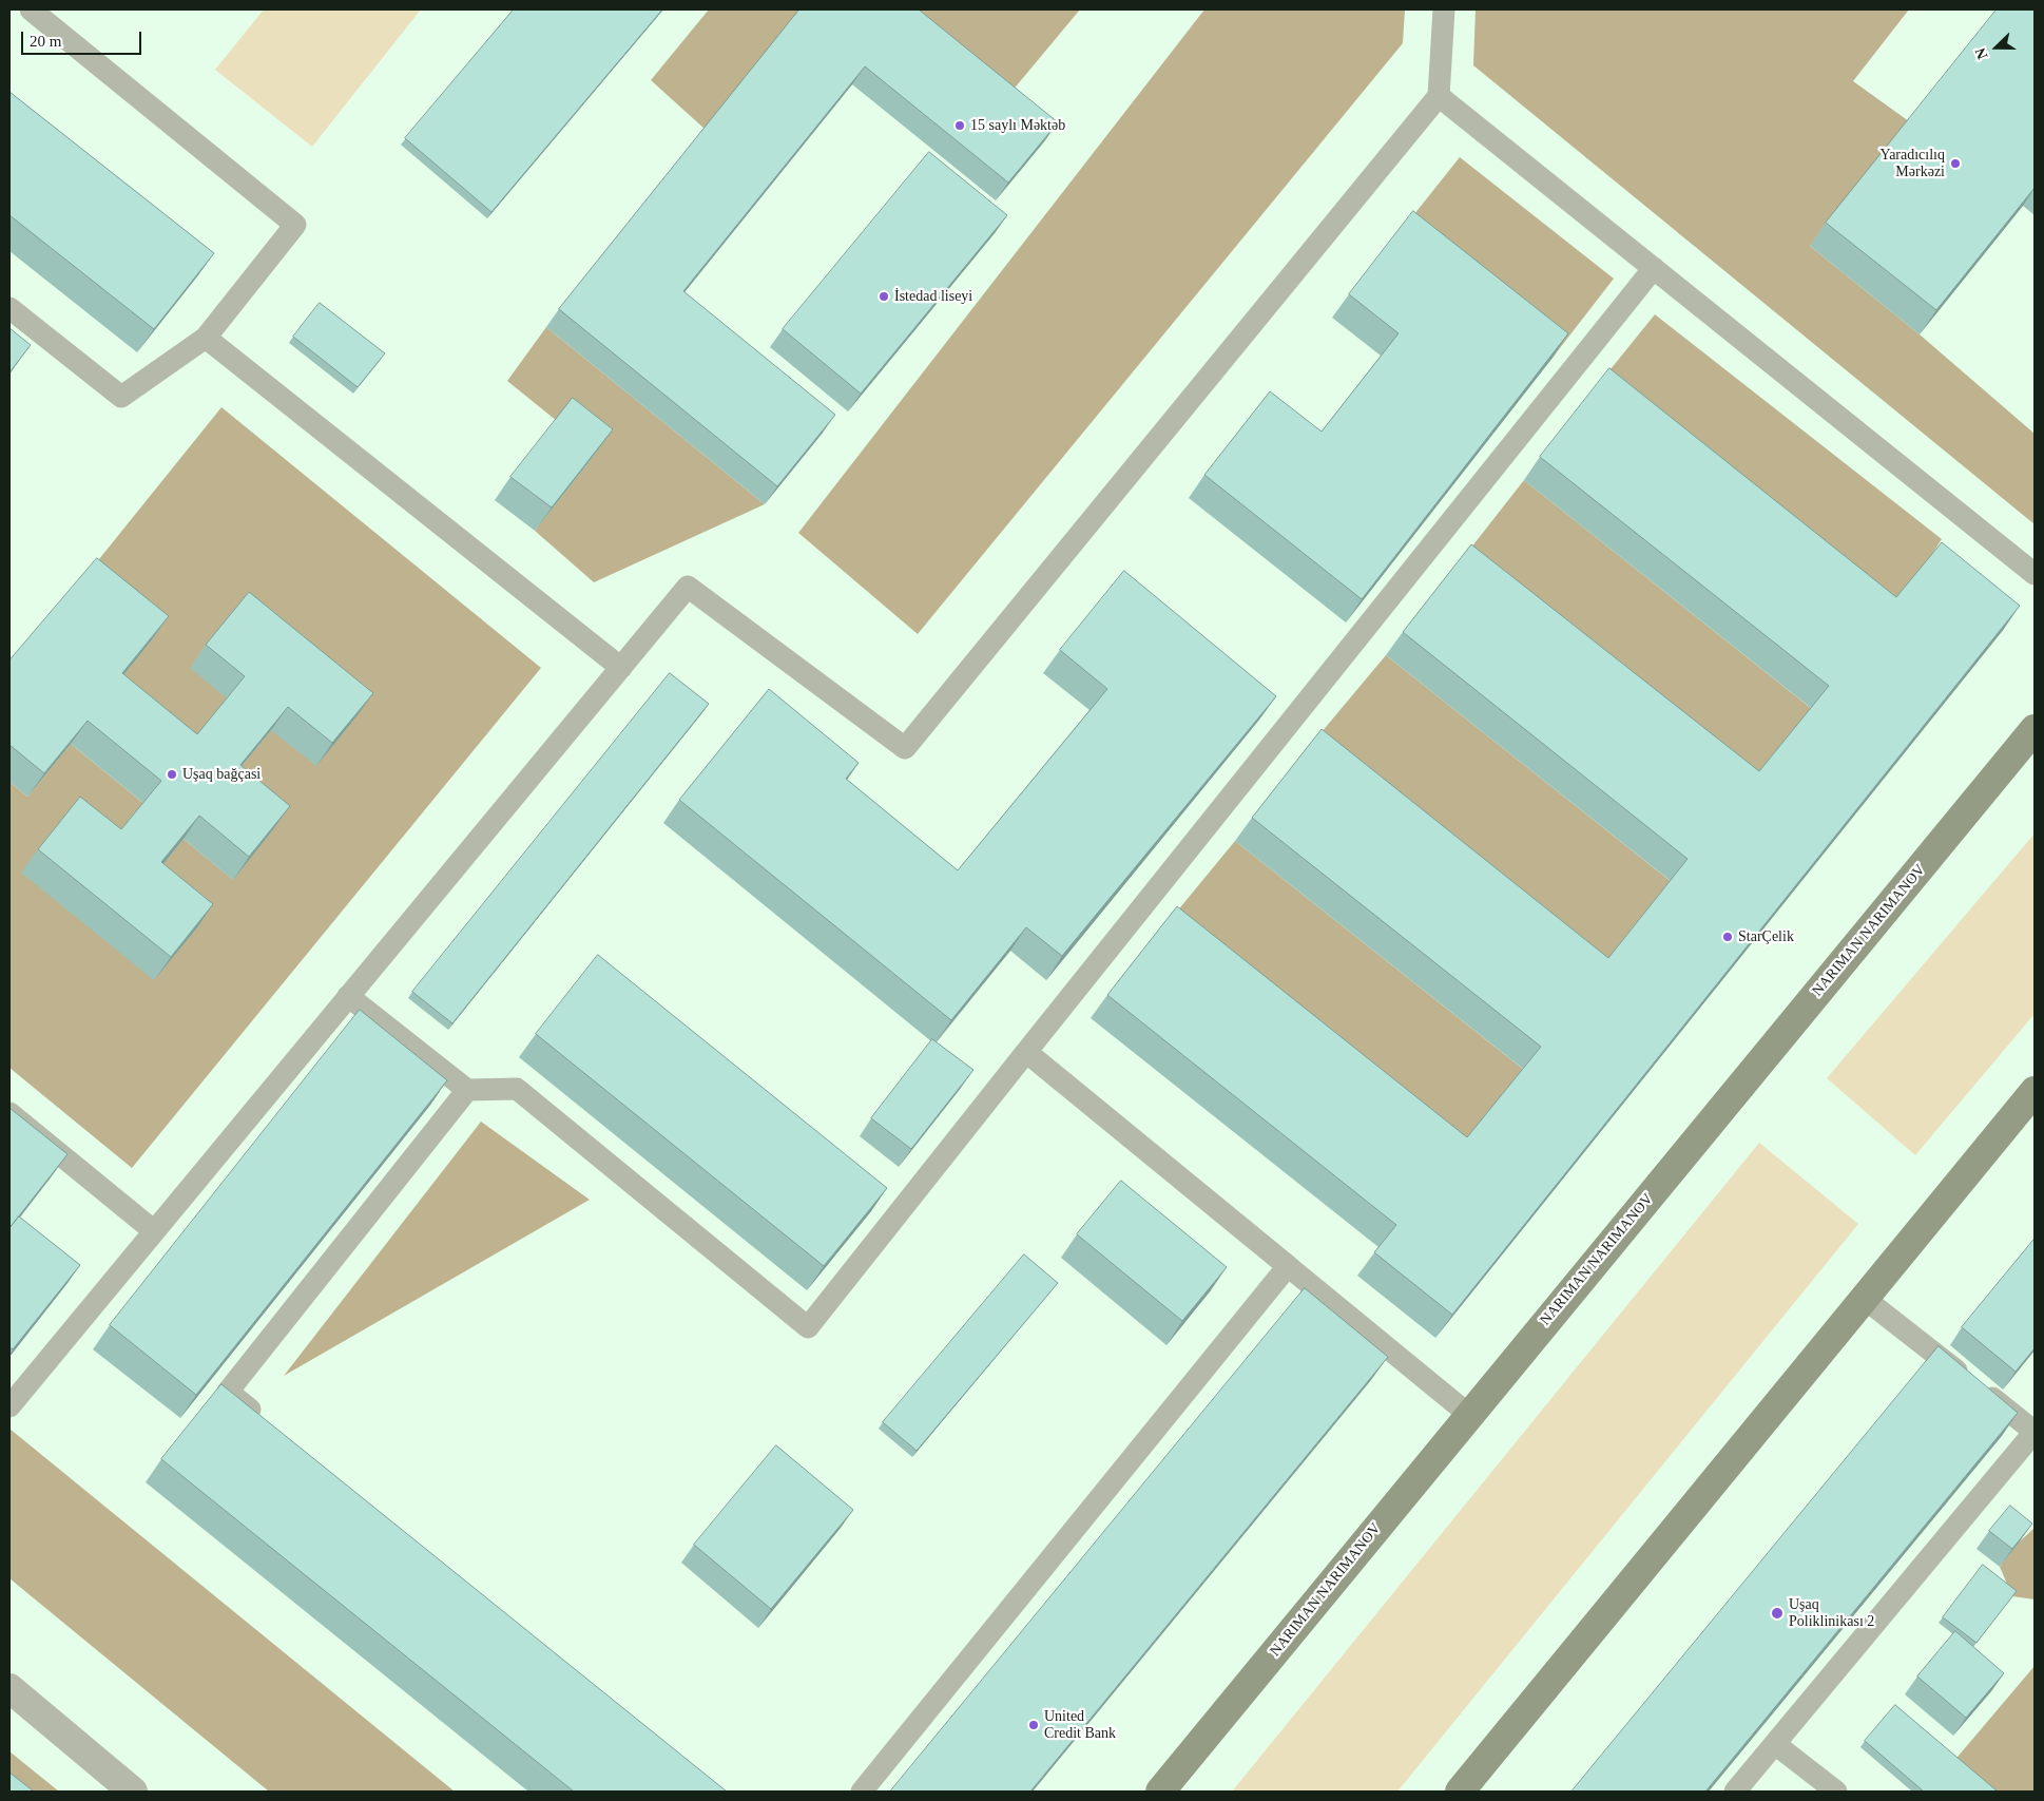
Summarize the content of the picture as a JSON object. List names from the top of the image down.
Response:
{
  "streets": {
    "main road": ["NARIMAN NARIMANOV"]
  },
  "places": [
    "15 saylı Məktəb",
    "Yaradıcılıq Mərkəzi",
    "İstedad liseyi",
    "Uşaq bağçasi",
    "StarÇelik",
    "Uşaq Poliklinikası 2",
    "United Credit Bank"
  ],
  "scale_bar": "20 m",
  "north": "left"
}
